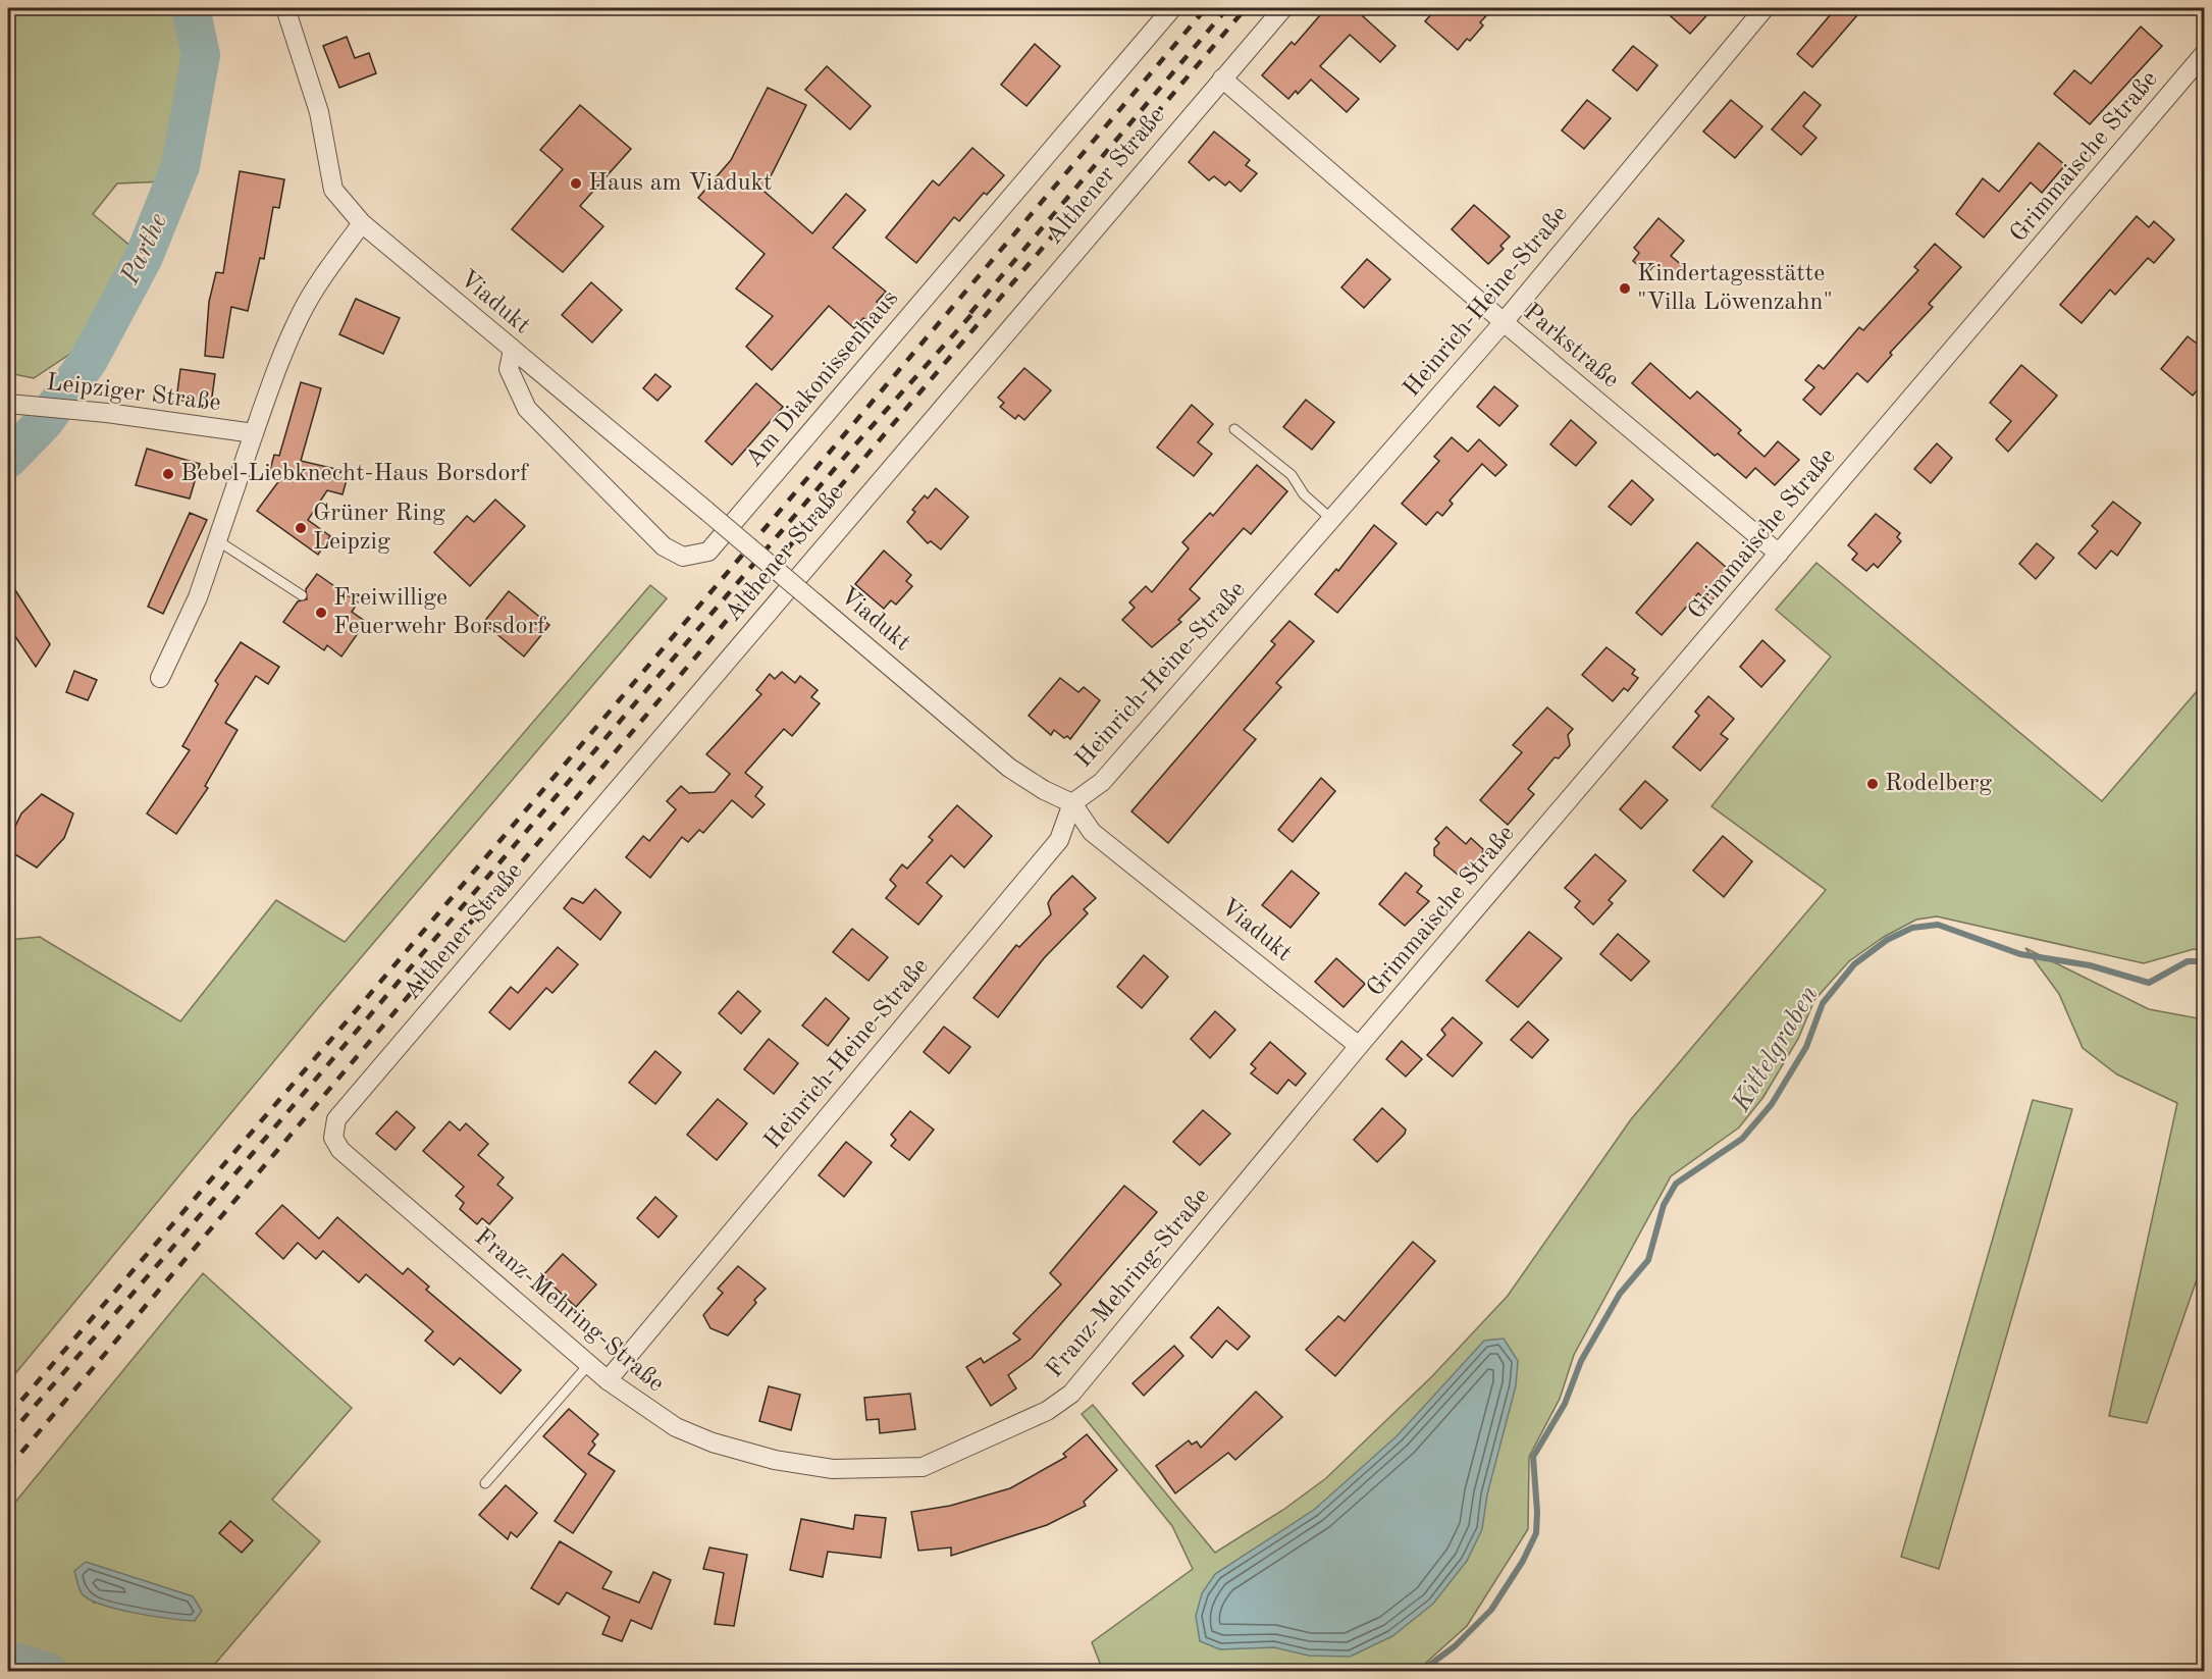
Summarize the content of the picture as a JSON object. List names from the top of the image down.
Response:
{
  "streets": {
    "street": [
      "Grimmaische Straße",
      "Althener Straße",
      "Heinrich-Heine-Straße",
      "Viadukt",
      "Parkstraße",
      "Am Diakonissenhaus",
      "Leipziger Straße",
      "Franz-Mehring-Straße"
    ]
  },
  "crossings": [
    ["Grimmaische Straße", "Viadukt"],
    ["Grimmaische Straße", "Parkstraße"],
    ["Grimmaische Straße", "Franz-Mehring-Straße"],
    ["Althener Straße", "Parkstraße"],
    ["Althener Straße", "Franz-Mehring-Straße"],
    ["Heinrich-Heine-Straße", "Viadukt"],
    ["Heinrich-Heine-Straße", "Parkstraße"],
    ["Heinrich-Heine-Straße", "Franz-Mehring-Straße"],
    ["Viadukt", "Am Diakonissenhaus"],
    ["Viadukt", "Franz-Mehring-Straße"]
  ],
  "water": ["Parthe", "Kittelgraben"],
  "places": [
    "Haus am Viadukt",
    "Kindertagesstätte \"Villa Löwenzahn\"",
    "Bebel-Liebknecht-Haus Borsdorf",
    "Grüner Ring Leipzig",
    "Freiwillige Feuerwehr Borsdorf",
    "Rodelberg"
  ]
}
